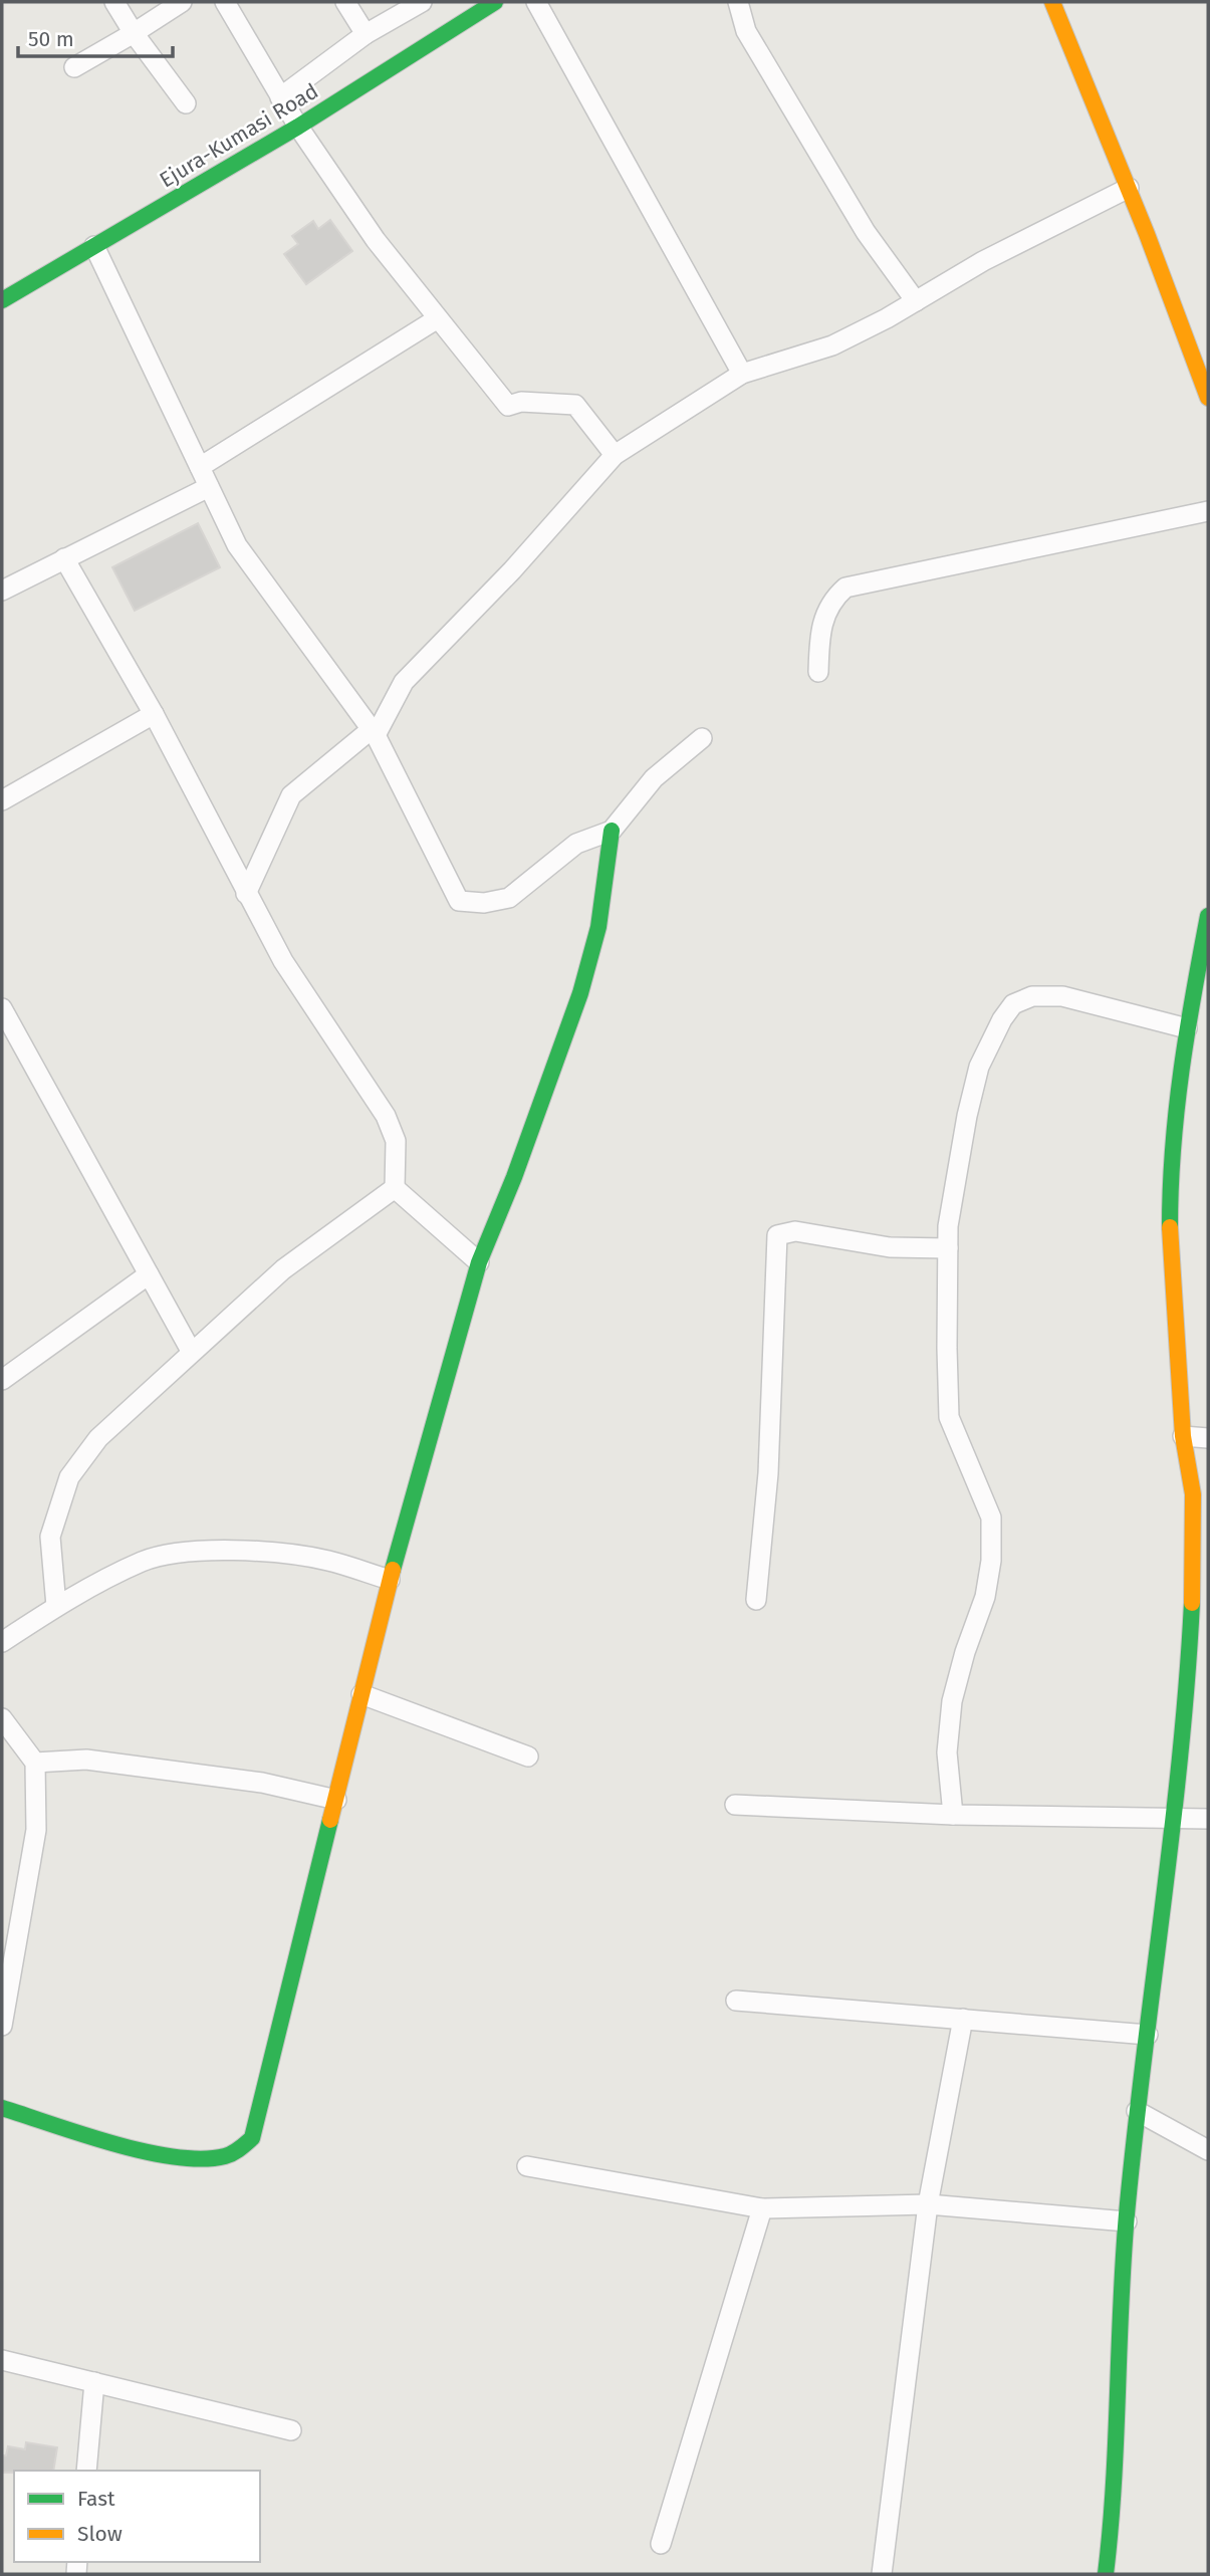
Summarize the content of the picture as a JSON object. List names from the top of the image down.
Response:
{
  "streets": {
    "street": ["Ejura-Kumasi Road"]
  },
  "legend": ["Fast", "Slow"],
  "scale_bar": "50 m"
}
